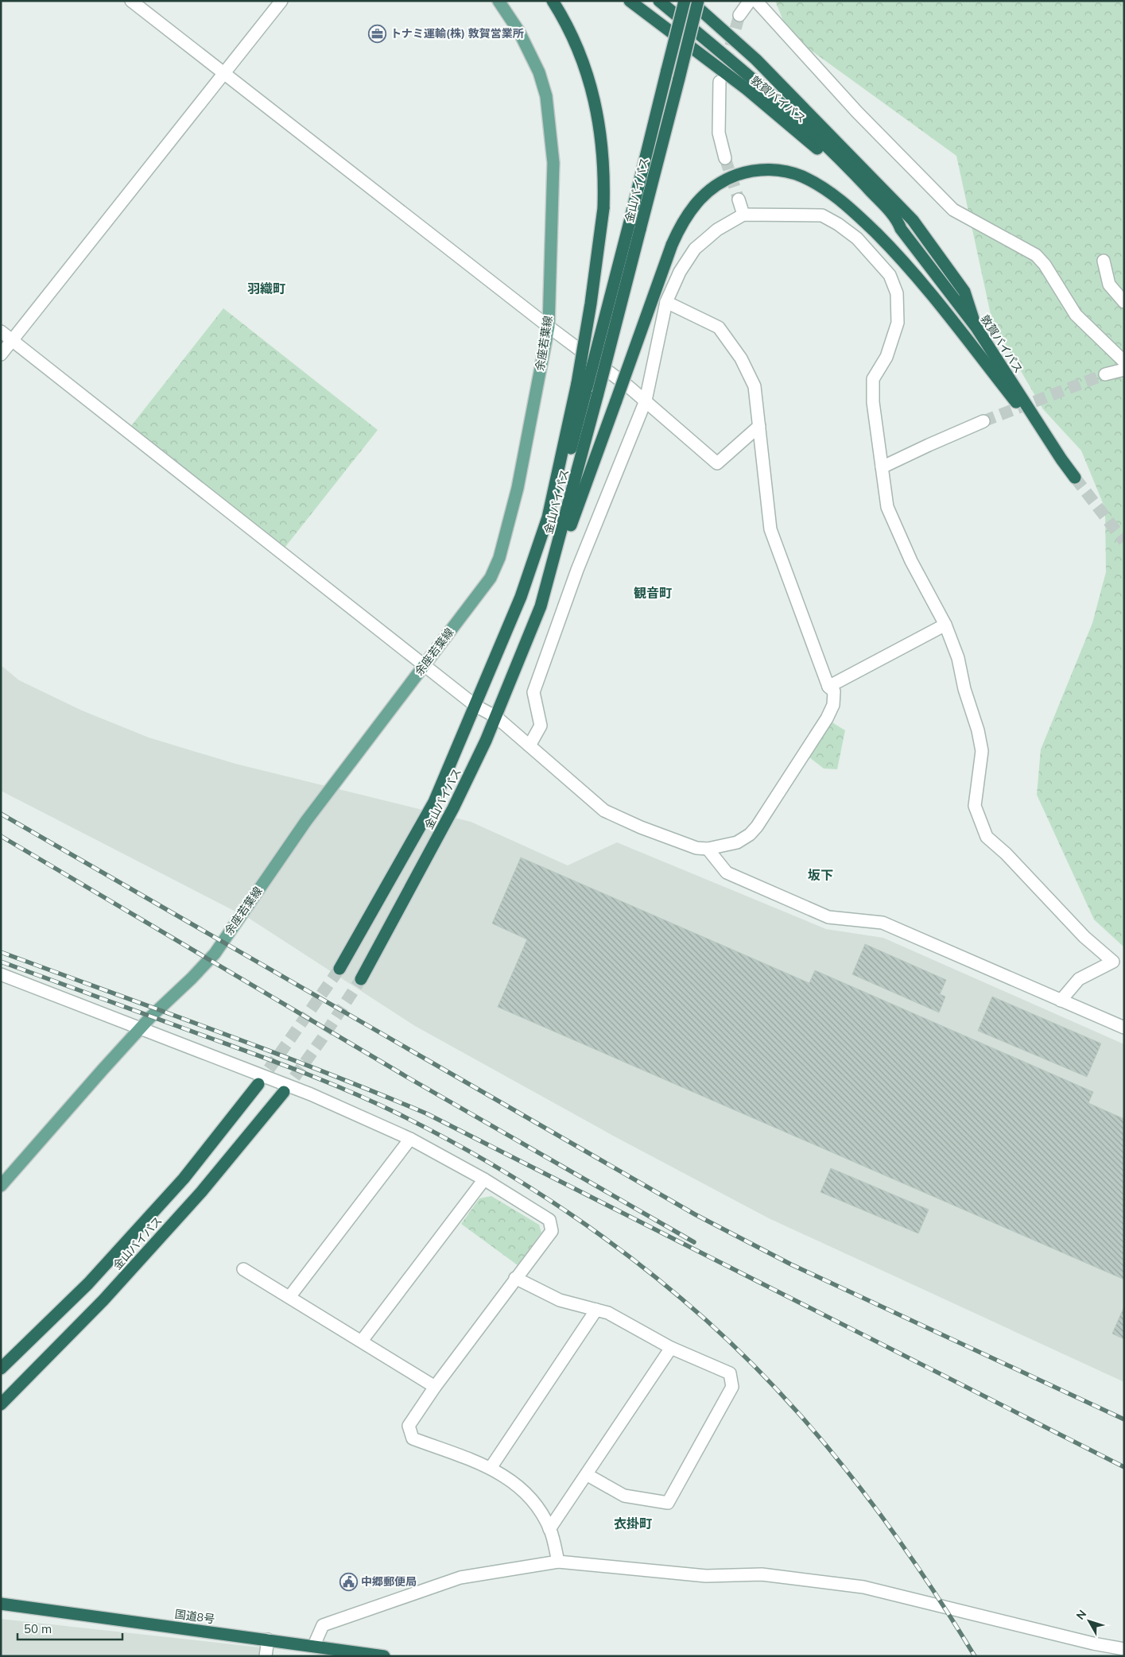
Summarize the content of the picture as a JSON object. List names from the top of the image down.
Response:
{
  "streets": {
    "highway": ["敦賀バイパス", "金山バイパス", "国道8号"],
    "main road": ["余座若葉線"]
  },
  "districts": [
    "羽織町",
    "観音町",
    "坂下",
    "衣掛町"
  ],
  "places": {
    "office": ["トナミ運輸(株) 敦賀営業所"],
    "public building": ["中郷郵便局"]
  },
  "scale_bar": "50 m",
  "north": "top left"
}
